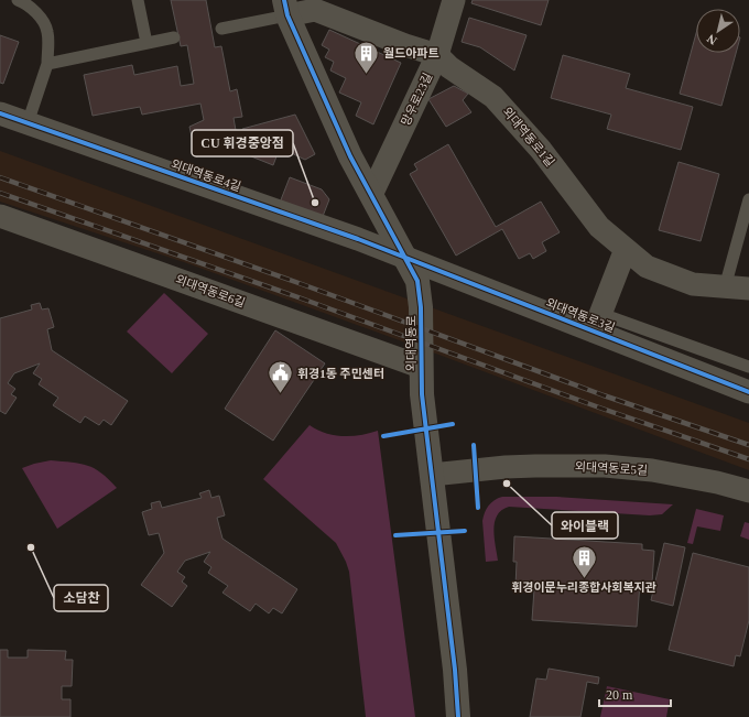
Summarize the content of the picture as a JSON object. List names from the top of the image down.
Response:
{
  "streets": {
    "street": [
      "망우로23길",
      "외대역동로1길",
      "외대역동로4길",
      "외대역동로6길",
      "외대역동로3길",
      "외대역동로",
      "외대역동로5길"
    ]
  },
  "crossings": [
    ["망우로23길", "외대역동로1길"],
    ["망우로23길", "외대역동로"],
    ["외대역동로1길", "외대역동로"],
    ["외대역동로4길", "외대역동로3길"],
    ["외대역동로4길", "외대역동로"],
    ["외대역동로6길", "외대역동로"],
    ["외대역동로3길", "외대역동로"],
    ["외대역동로", "외대역동로5길"]
  ],
  "places": {
    "building": ["월드아파트", "휘경이문누리종합사회복지관"],
    "other": ["CU 휘경중앙점", "와이블랙", "소담찬"],
    "public building": ["휘경1동 주민센터"]
  },
  "scale_bar": "20 m",
  "north": "bottom left"
}
